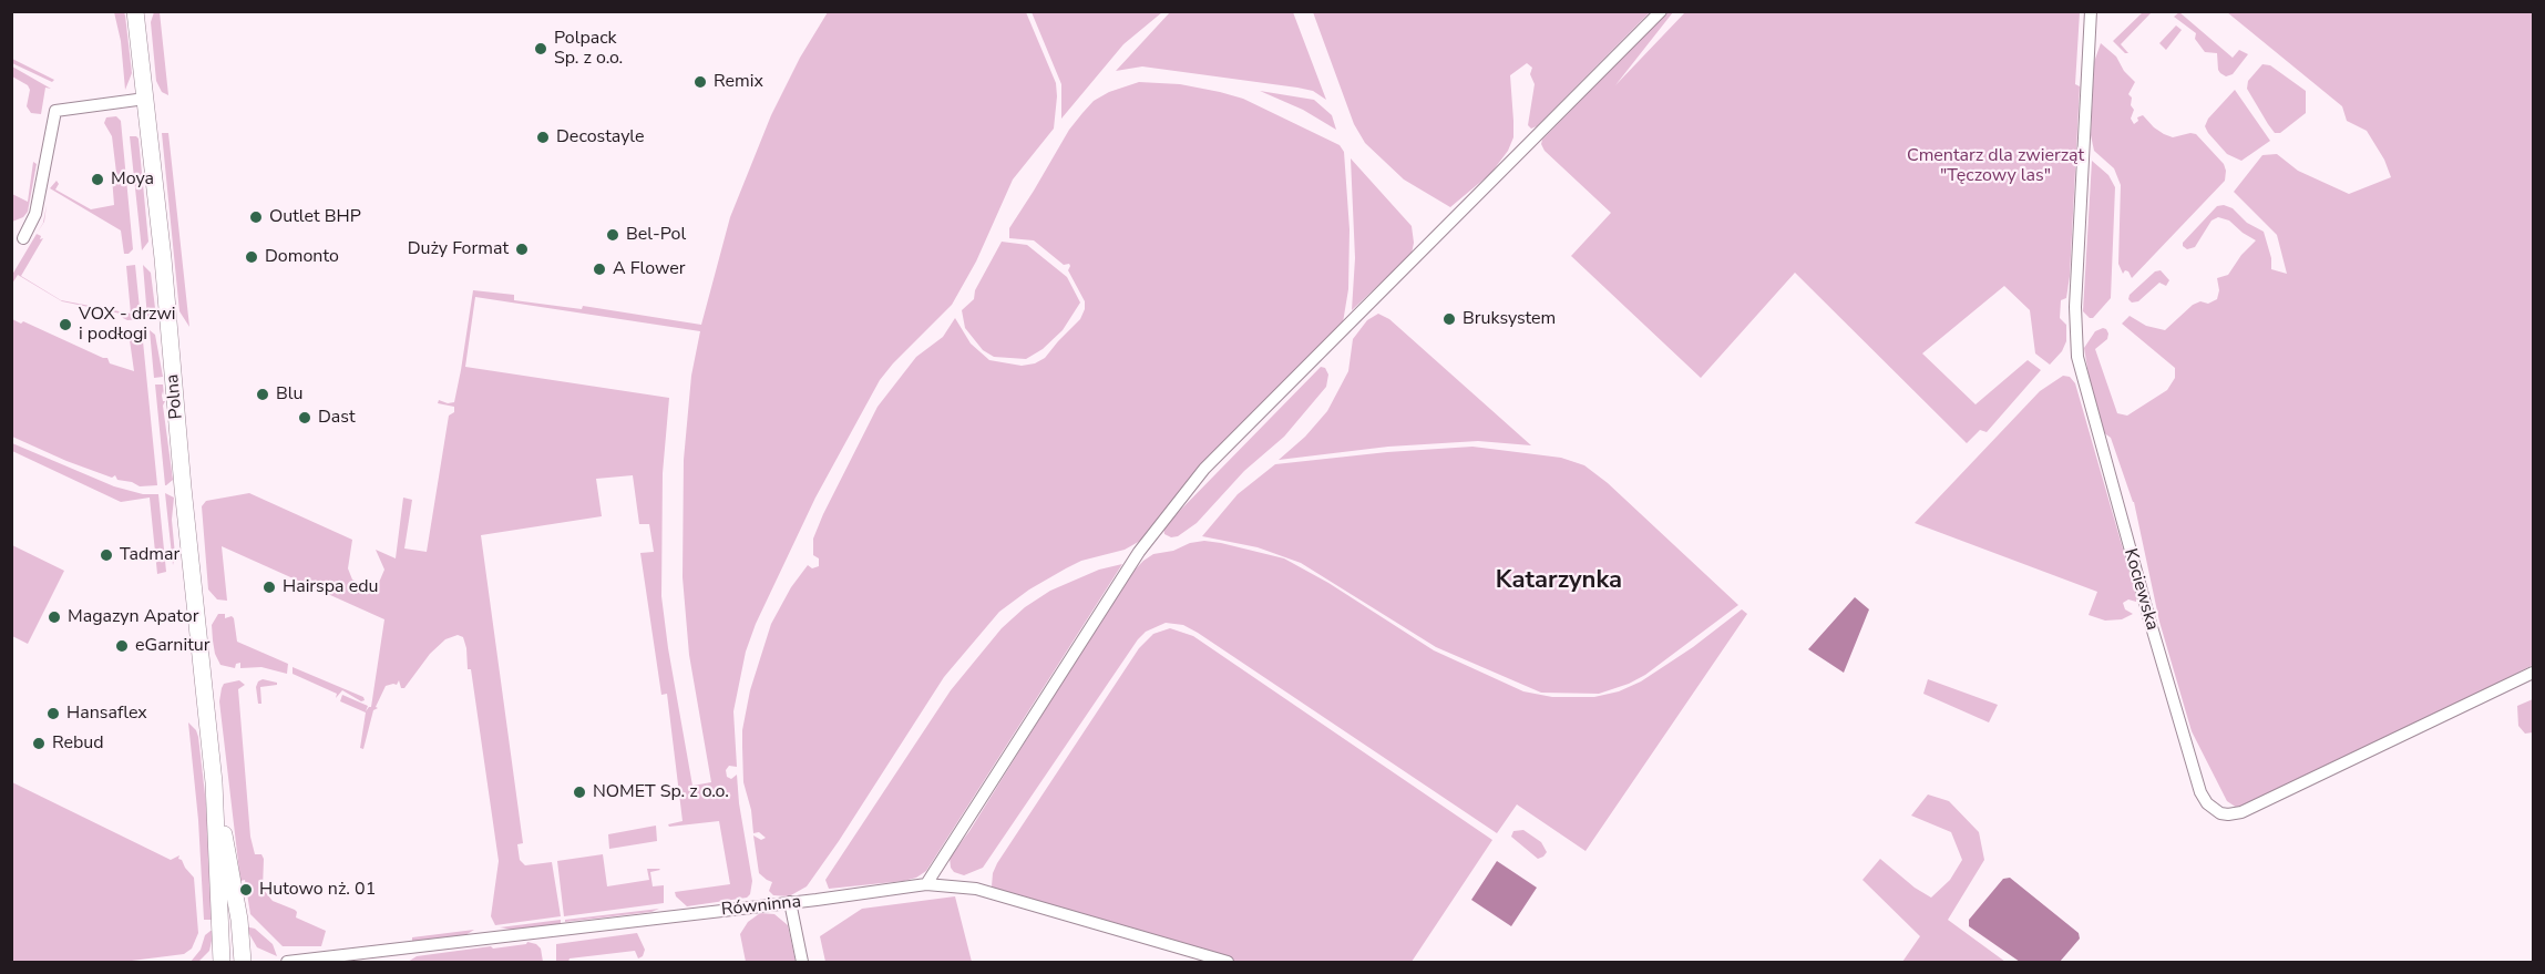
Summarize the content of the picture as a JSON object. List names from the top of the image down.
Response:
{
  "streets": {
    "street": ["Polna", "Kociewska", "Równinna"]
  },
  "districts": ["Katarzynka"],
  "parks": ["Cmentarz dla zwierząt \"Tęczowy las\""],
  "places": [
    "Polpack Sp. z o.o.",
    "Remix",
    "Decostayle",
    "Moya",
    "Outlet BHP",
    "Bel-Pol",
    "Duży Format",
    "Domonto",
    "A Flower",
    "Bruksystem",
    "VOX - drzwi i podłogi",
    "Blu",
    "Dast",
    "Tadmar",
    "Hairspa edu",
    "Magazyn Apator",
    "eGarnitur",
    "Hansaflex",
    "Rebud",
    "NOMET Sp. z o.o.",
    "Hutowo nż. 01"
  ]
}
